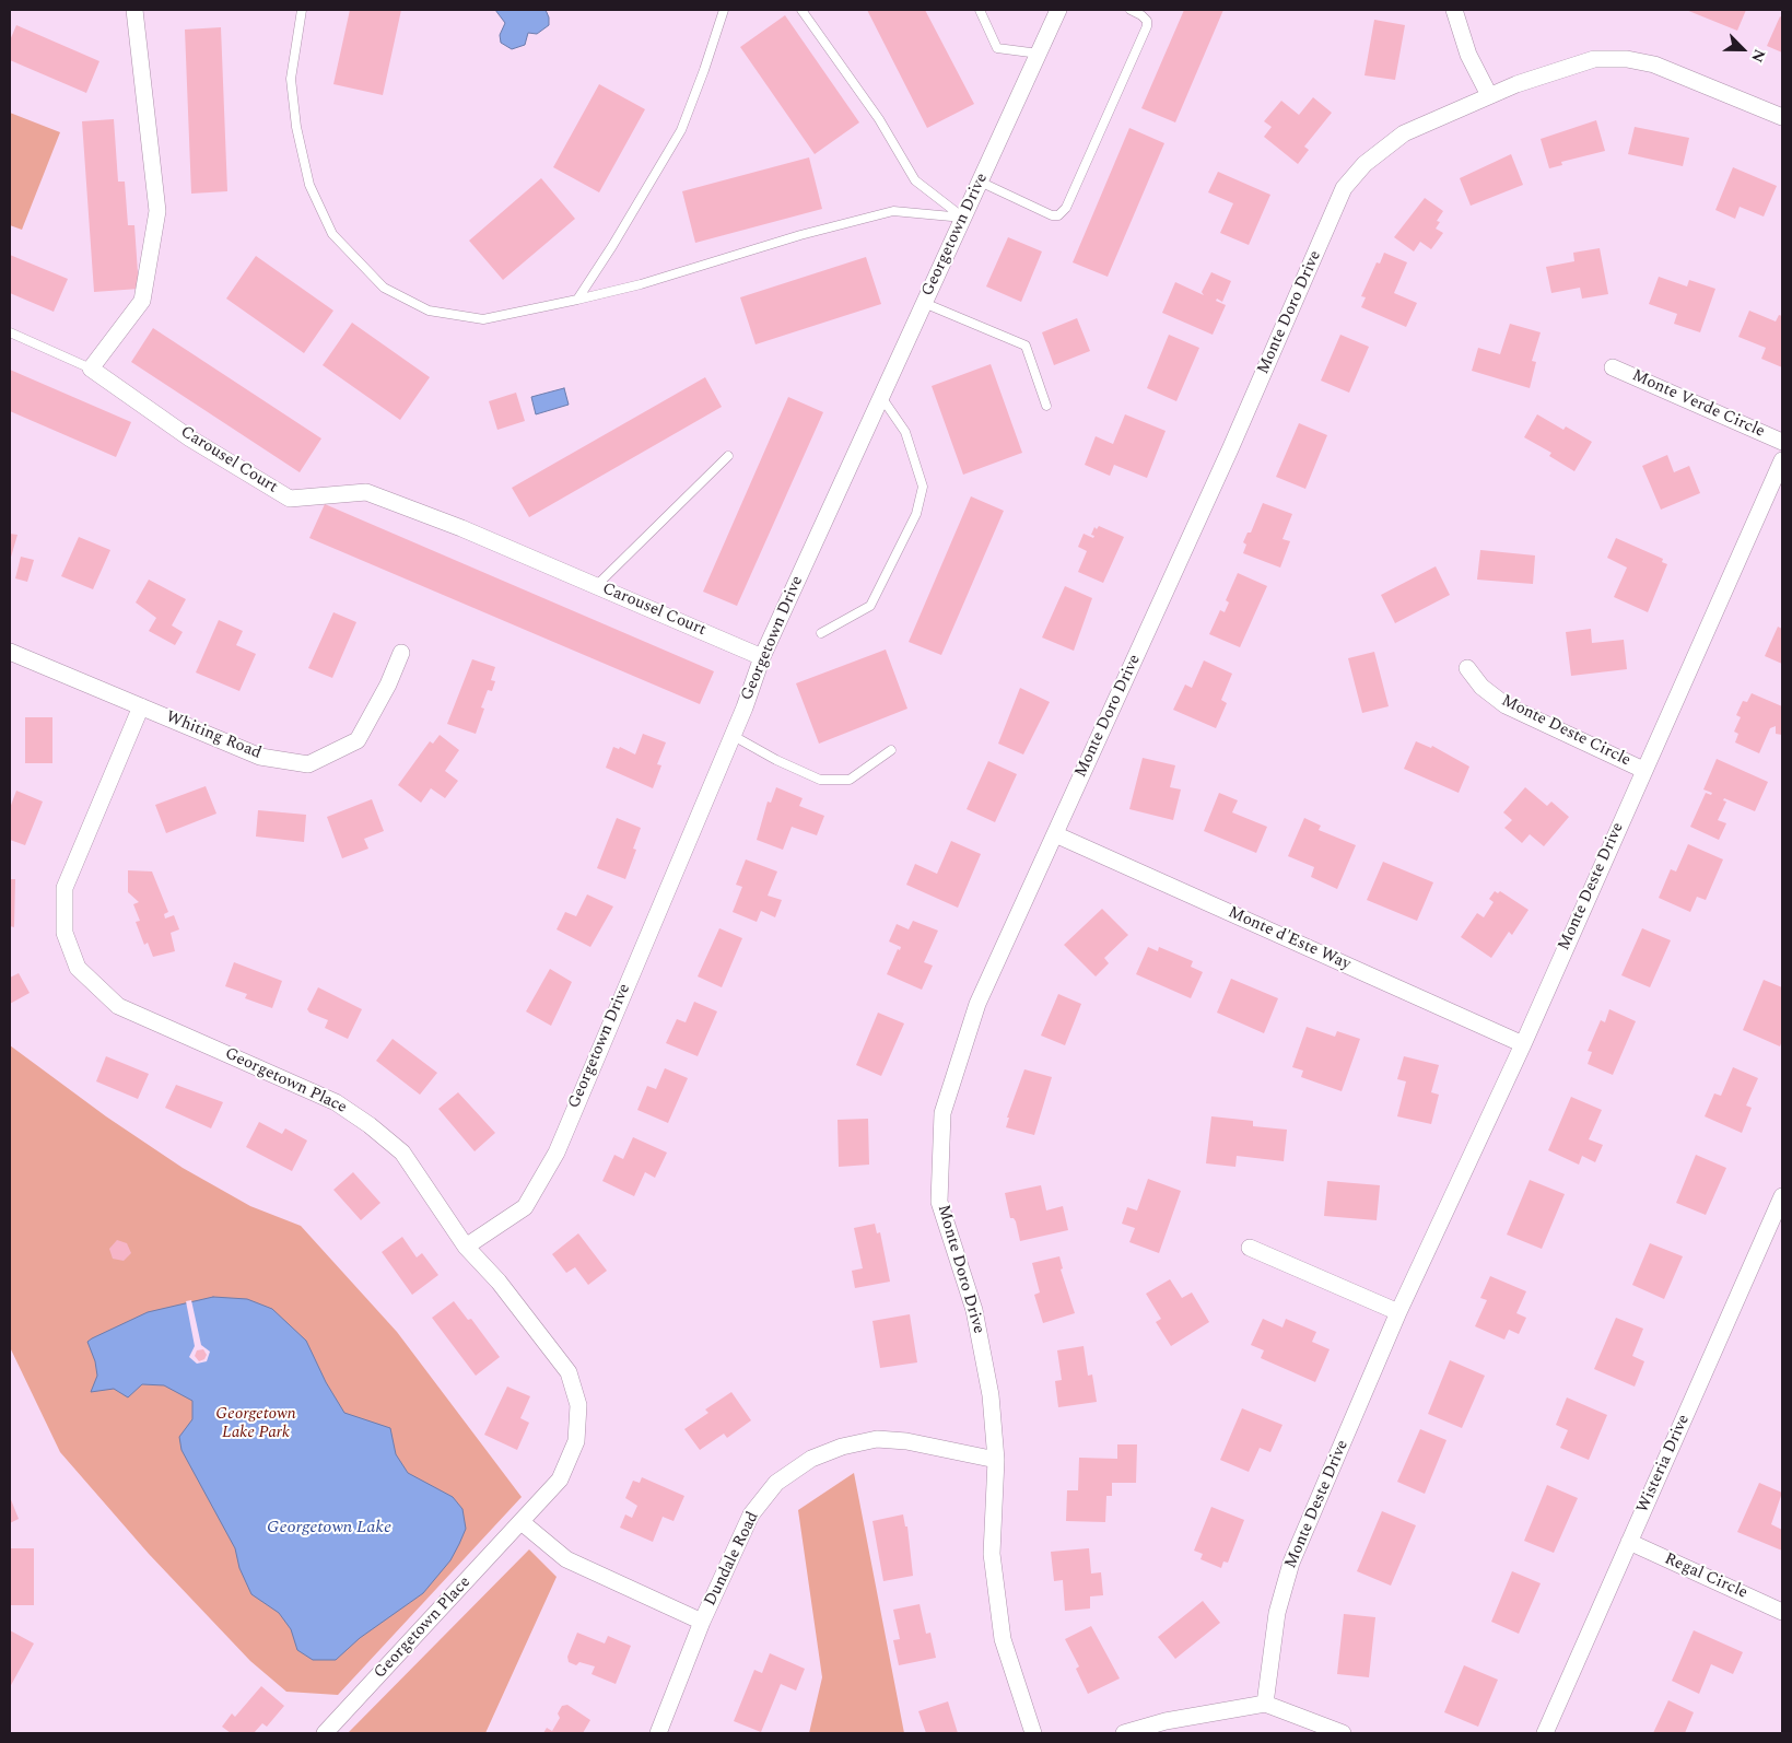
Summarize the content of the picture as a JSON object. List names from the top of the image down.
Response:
{
  "streets": {
    "street": [
      "Georgetown Drive",
      "Monte Doro Drive",
      "Monte Verde Circle",
      "Carousel Court",
      "Monte Deste Circle",
      "Whiting Road",
      "Monte Deste Drive",
      "Monte d'Este Way",
      "Georgetown Place",
      "Wisteria Drive",
      "Dundale Road",
      "Regal Circle"
    ]
  },
  "crossings": [
    ["Georgetown Drive", "Carousel Court"],
    ["Georgetown Drive", "Georgetown Place"],
    ["Monte Doro Drive", "Monte d'Este Way"],
    ["Monte Doro Drive", "Dundale Road"],
    ["Monte Deste Circle", "Monte Deste Drive"],
    ["Whiting Road", "Georgetown Place"],
    ["Monte Deste Drive", "Monte d'Este Way"],
    ["Wisteria Drive", "Regal Circle"]
  ],
  "water": ["Georgetown Lake"],
  "parks": ["Georgetown Lake Park"],
  "north": "bottom right"
}
